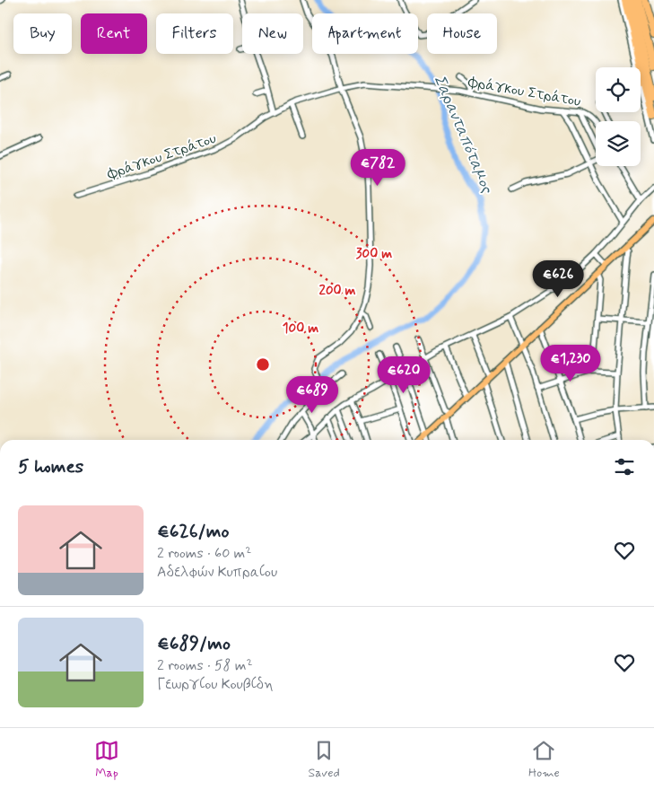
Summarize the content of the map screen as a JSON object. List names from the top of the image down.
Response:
{
  "streets": {
    "street": ["Φράγκου Στράτου"]
  },
  "water": ["Σαρανταπόταμος"],
  "page": {
    "chip": [
      "Buy",
      "Rent",
      "Filters",
      "New",
      "Apartment",
      "House"
    ],
    "price": [
      "€782",
      "€626",
      "€1,230",
      "€620",
      "€689"
    ],
    "heading": "5 homes",
    "list": [
      {
        "name": "€626/mo",
        "note": "2 rooms · 60 m² · Αδελφών Κυπραίου"
      },
      {
        "name": "€689/mo",
        "note": "2 rooms · 58 m² · Γεωργίου Κουβίδη"
      }
    ],
    "tabs": ["Map", "Saved", "Home"]
  },
  "rings": ["300 m", "200 m", "100 m"]
}
